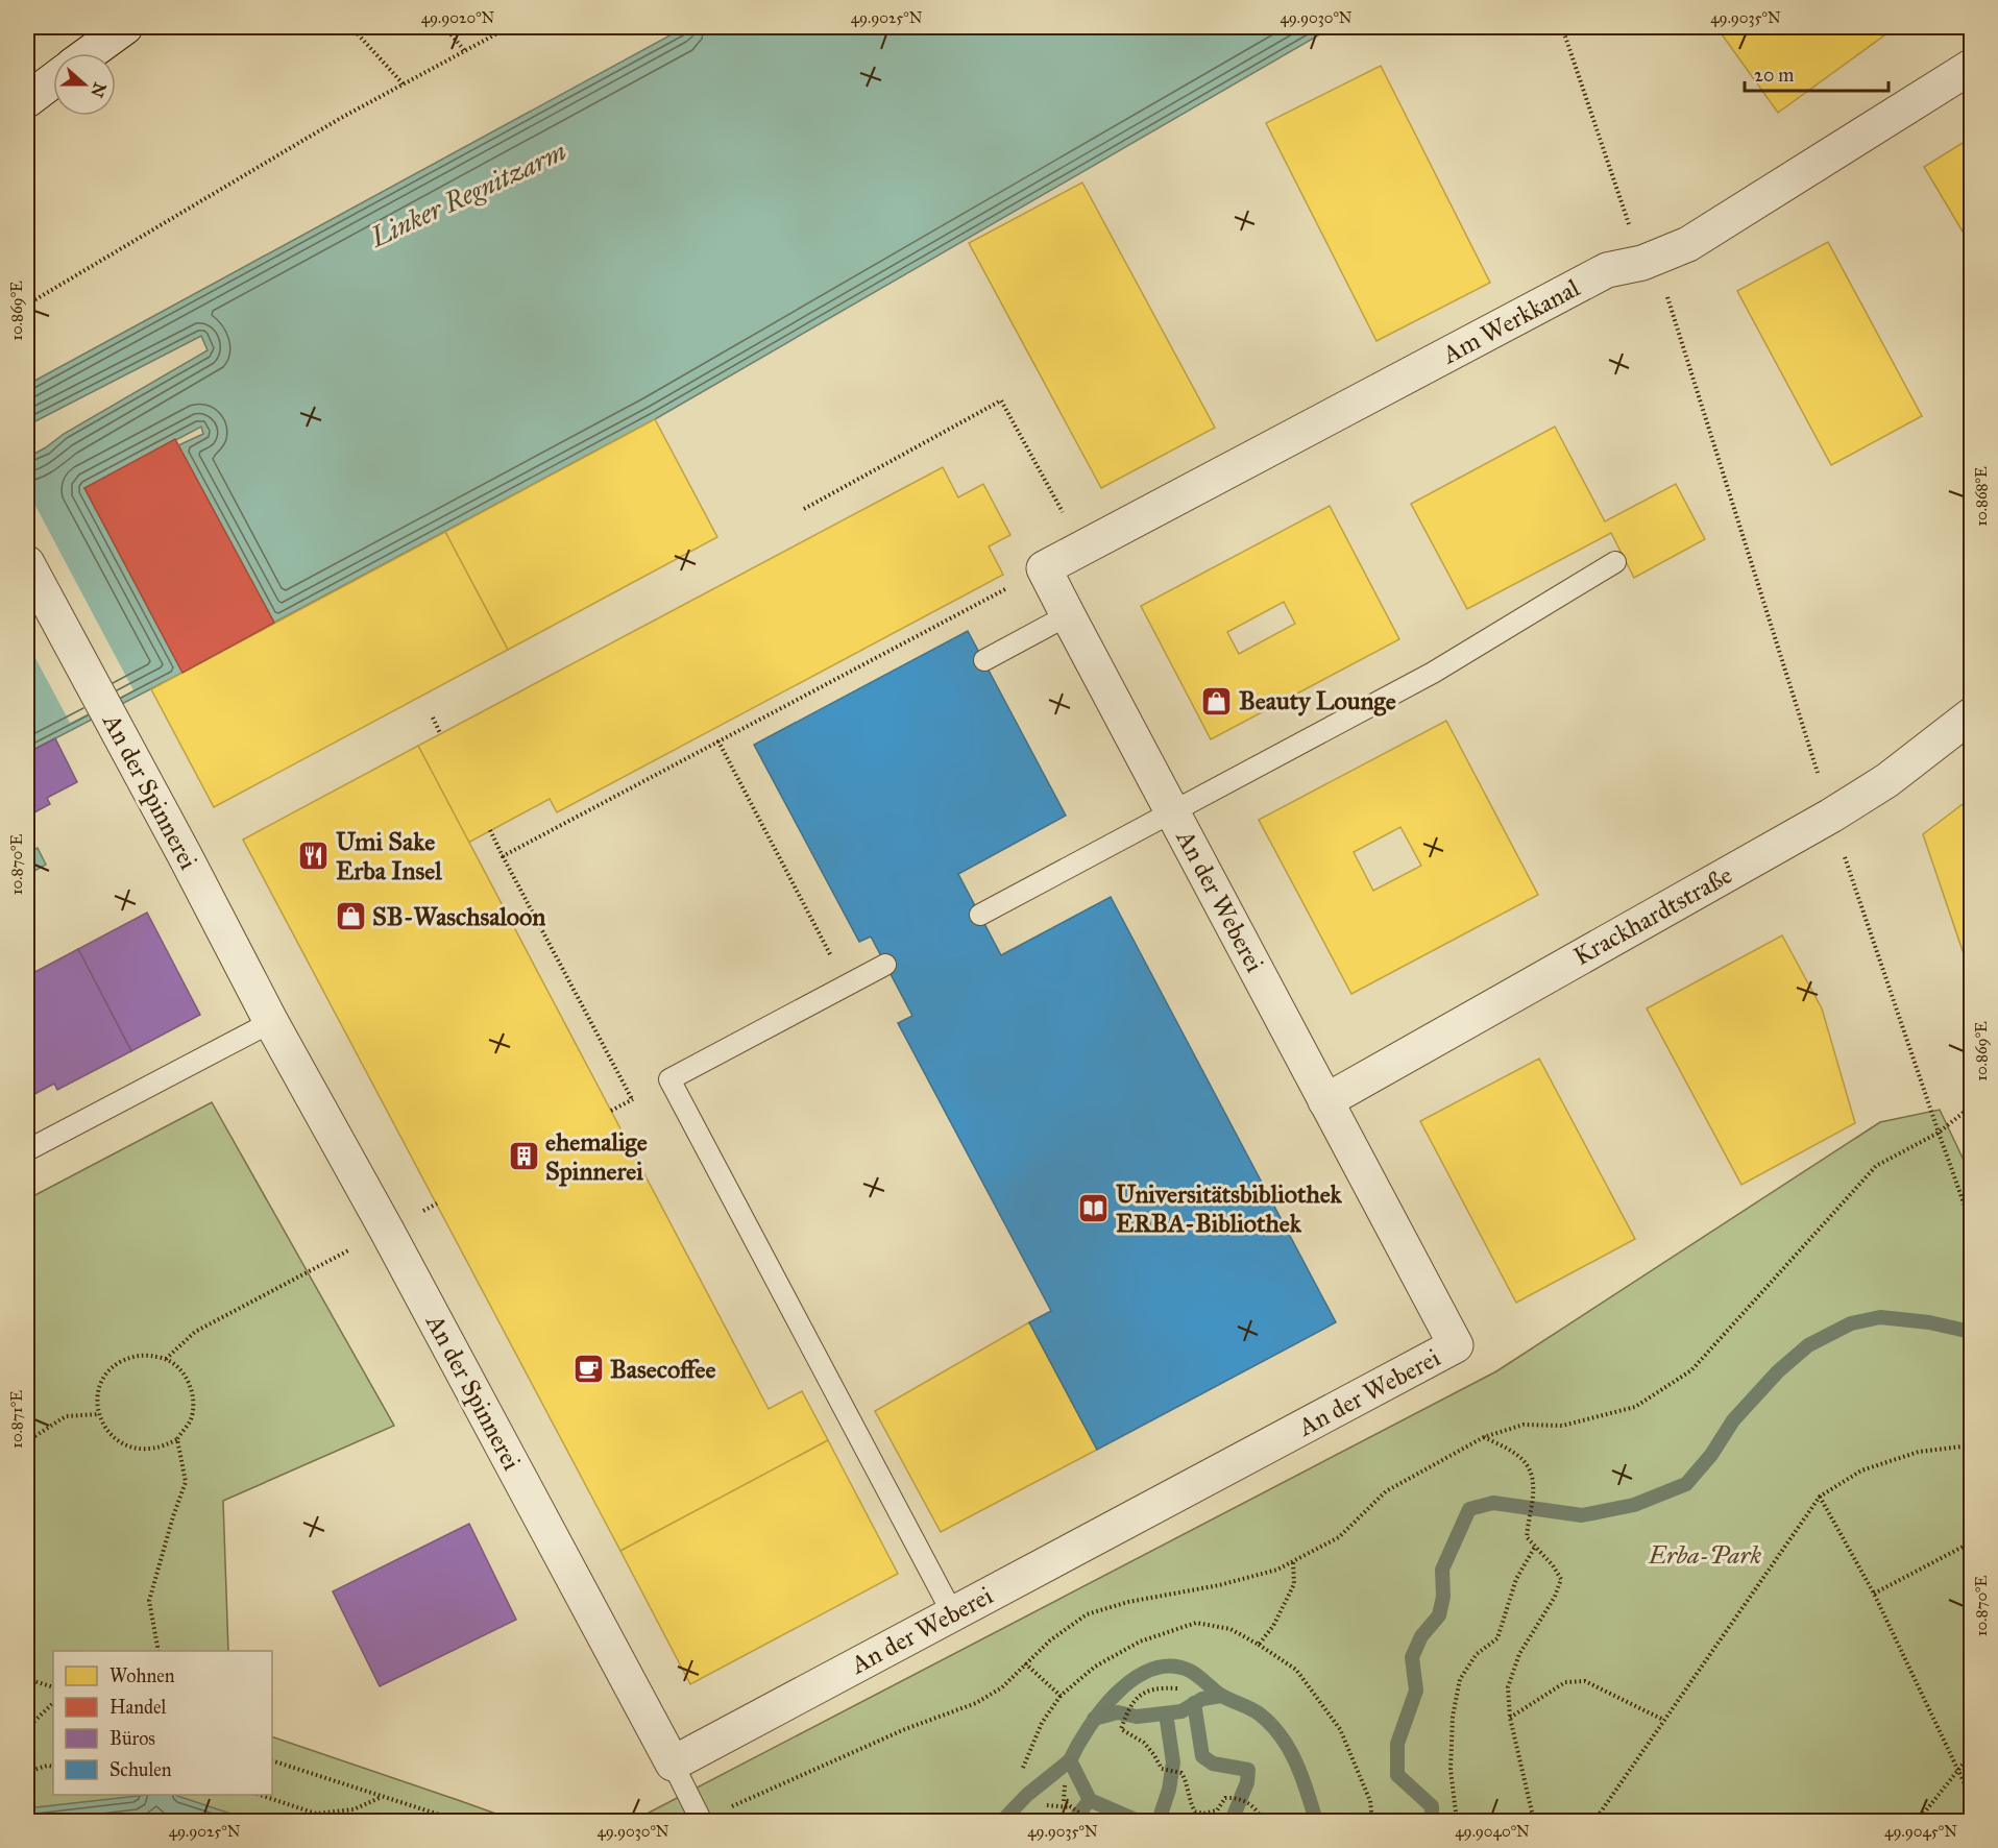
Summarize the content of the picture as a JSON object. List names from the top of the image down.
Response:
{
  "streets": {
    "street": [
      "Am Werkkanal",
      "An der Spinnerei",
      "An der Weberei",
      "Krackhardtstraße"
    ]
  },
  "crossings": [
    ["Am Werkkanal", "An der Weberei"],
    ["An der Spinnerei", "An der Weberei"],
    ["An der Weberei", "Krackhardtstraße"]
  ],
  "water": ["Linker Regnitzarm"],
  "parks": ["Erba-Park"],
  "places": {
    "shop": ["Beauty Lounge", "SB-Waschsaloon"],
    "restaurant": ["Umi Sake Erba Insel"],
    "building": ["ehemalige Spinnerei"],
    "library": ["Universitätsbibliothek ERBA-Bibliothek"],
    "cafe": ["Basecoffee"]
  },
  "legend": [
    "Wohnen",
    "Handel",
    "Büros",
    "Schulen"
  ],
  "scale_bar": "20 m",
  "north": "right",
  "coordinates": [
    "49.9020°N",
    "49.9025°N",
    "49.9030°N",
    "49.9035°N",
    "10.869°E",
    "10.868°E",
    "10.870°E",
    "10.871°E",
    "49.9040°N",
    "49.9045°N"
  ]
}
